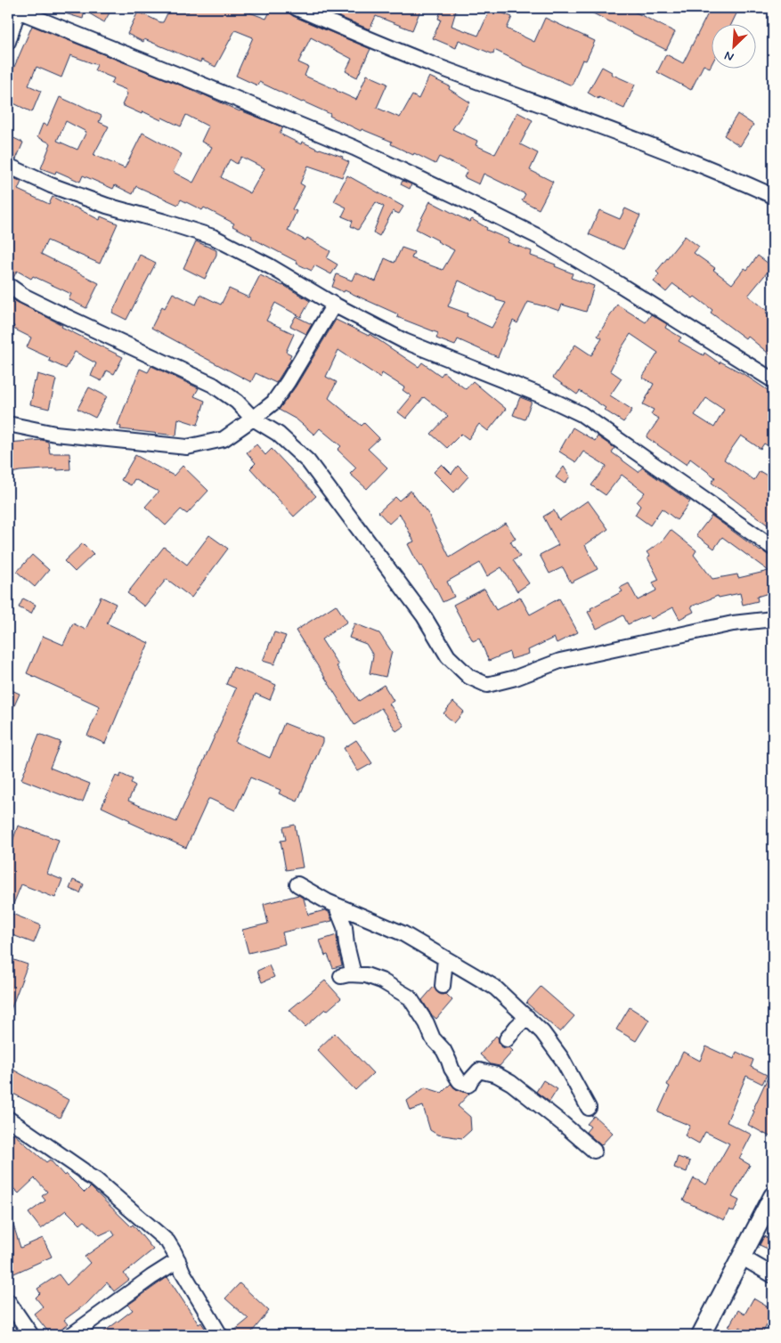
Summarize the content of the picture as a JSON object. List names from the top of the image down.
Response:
{
  "north": "bottom left"
}
